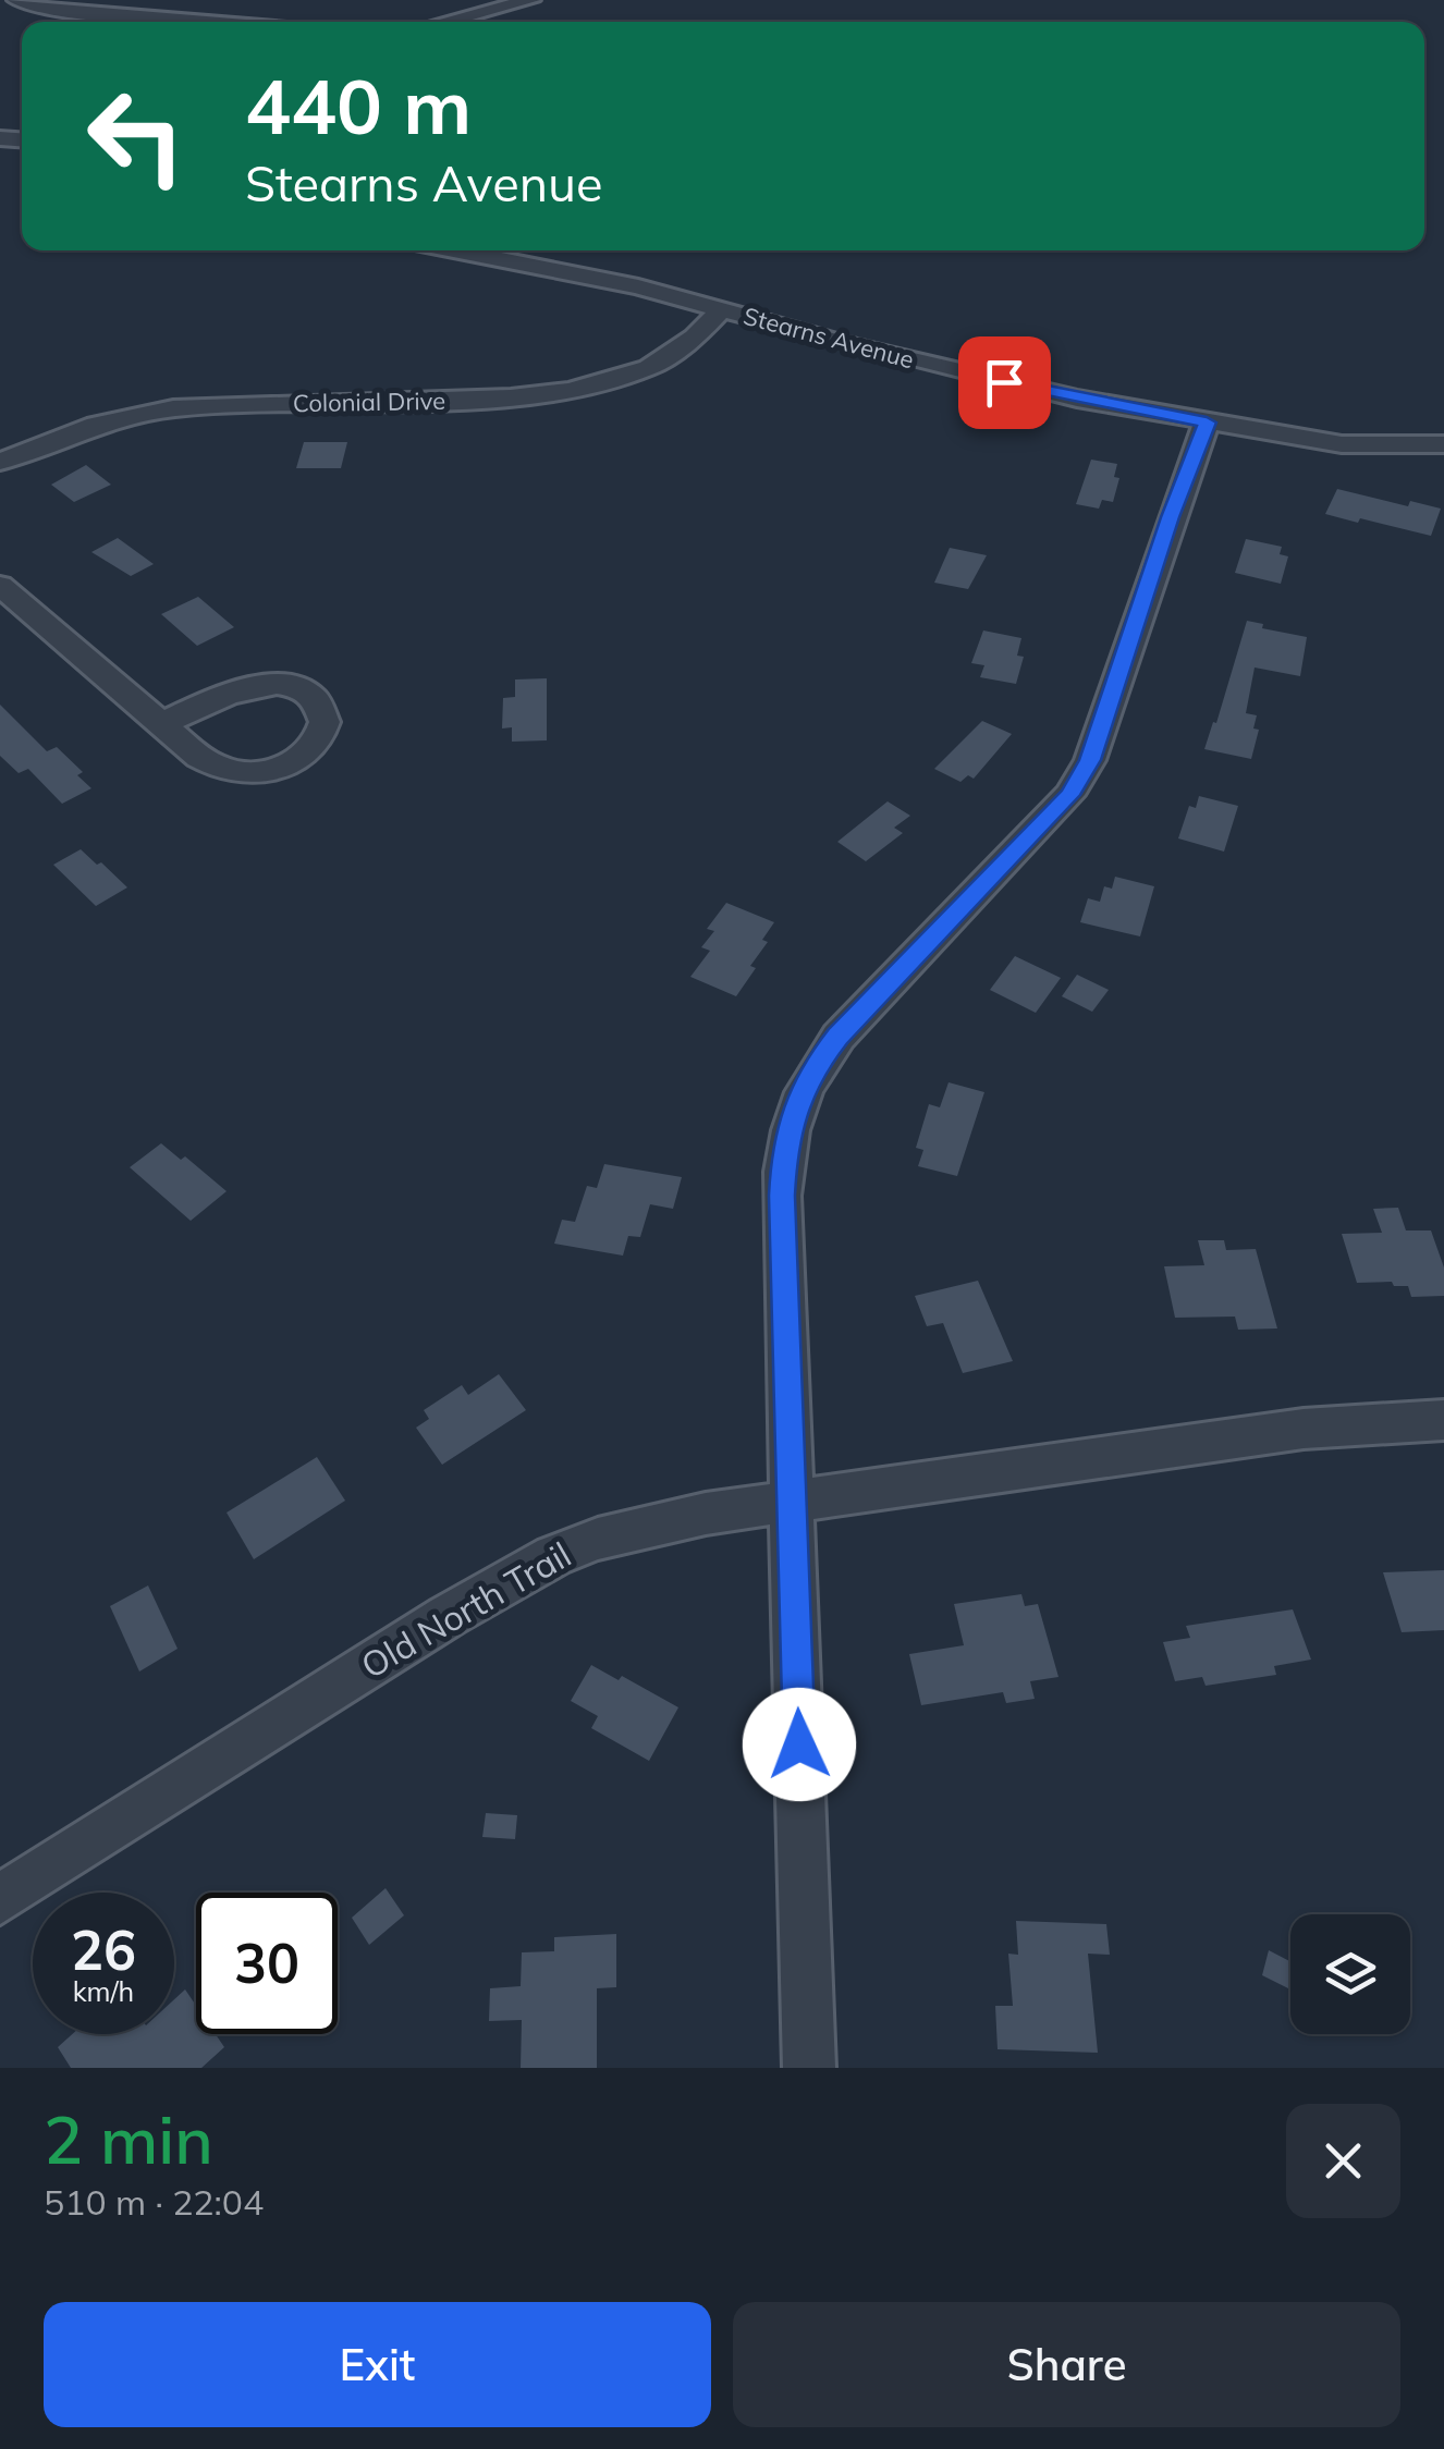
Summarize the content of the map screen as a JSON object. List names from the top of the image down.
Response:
{
  "streets": {
    "street": ["Stearns Avenue", "Colonial Drive", "Old North Trail"]
  },
  "crossings": [
    ["Stearns Avenue", "Colonial Drive"]
  ],
  "page": {
    "turn": ["440 m", "Stearns Avenue"],
    "speed": "26 km/h",
    "limit": "30",
    "heading": ["2 min", "510 m · 22:04"],
    "buttons": ["Exit", "Share"]
  }
}
